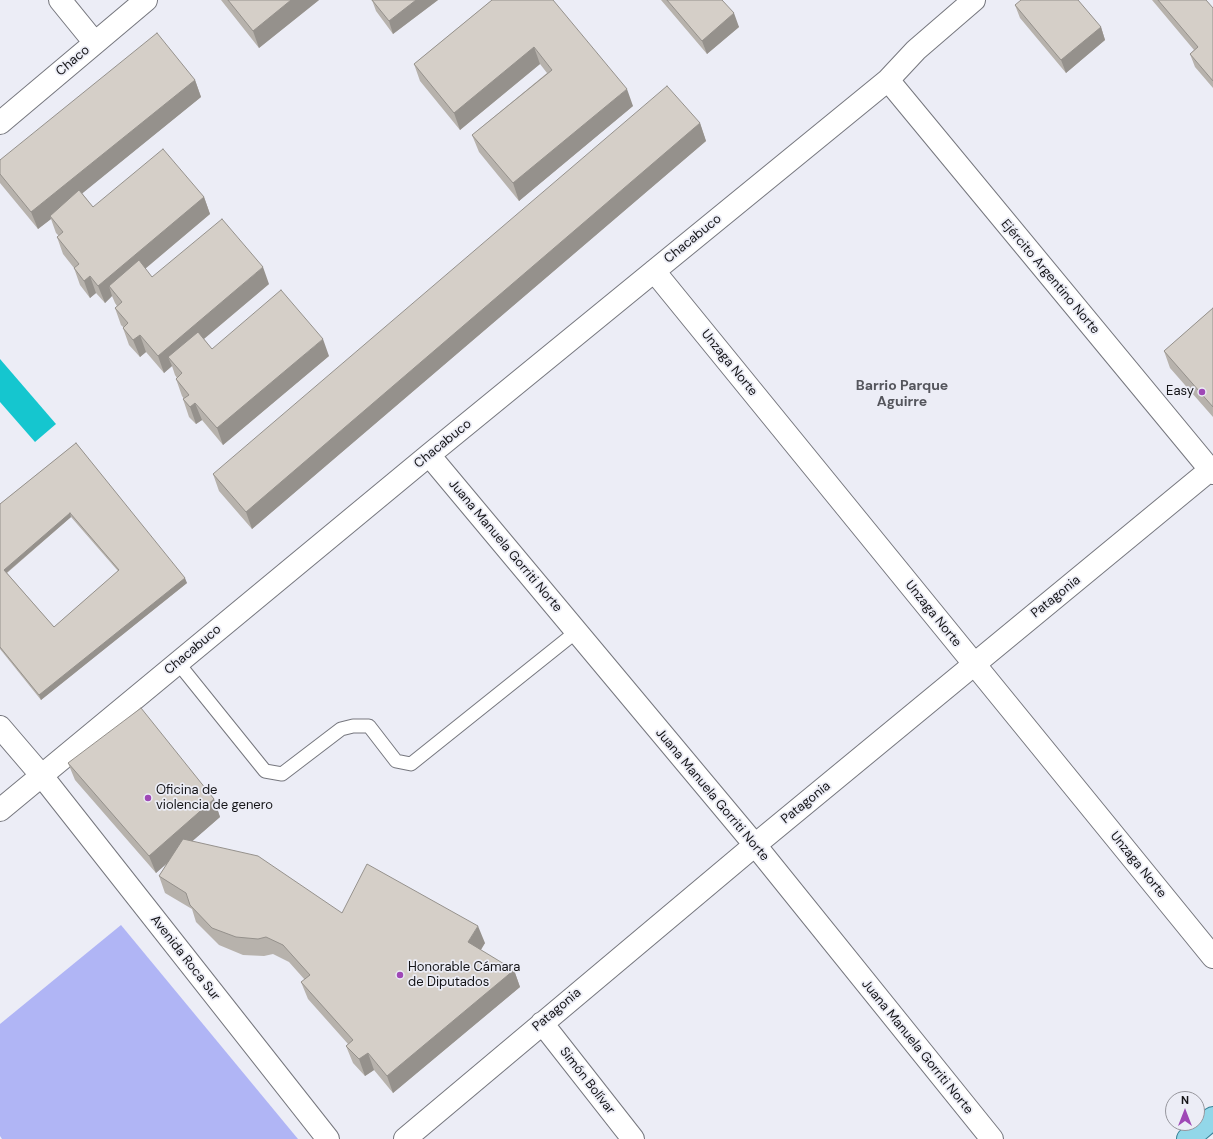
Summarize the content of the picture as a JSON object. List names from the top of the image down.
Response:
{
  "streets": {
    "street": [
      "Chaco",
      "Chacabuco",
      "Ejército Argentino Norte",
      "Unzaga Norte",
      "Juana Manuela Gorriti Norte",
      "Patagonia",
      "Avenida Roca Sur",
      "Simón Bolívar"
    ]
  },
  "crossings": [
    ["Chacabuco", "Ejército Argentino Norte"],
    ["Chacabuco", "Unzaga Norte"],
    ["Chacabuco", "Juana Manuela Gorriti Norte"],
    ["Chacabuco", "Avenida Roca Sur"],
    ["Ejército Argentino Norte", "Patagonia"],
    ["Unzaga Norte", "Patagonia"],
    ["Juana Manuela Gorriti Norte", "Patagonia"],
    ["Patagonia", "Simón Bolívar"]
  ],
  "districts": ["Barrio Parque Aguirre"],
  "places": ["Easy", "Oficina de violencia de genero", "Honorable Cámara de Diputados"],
  "north": "top"
}
